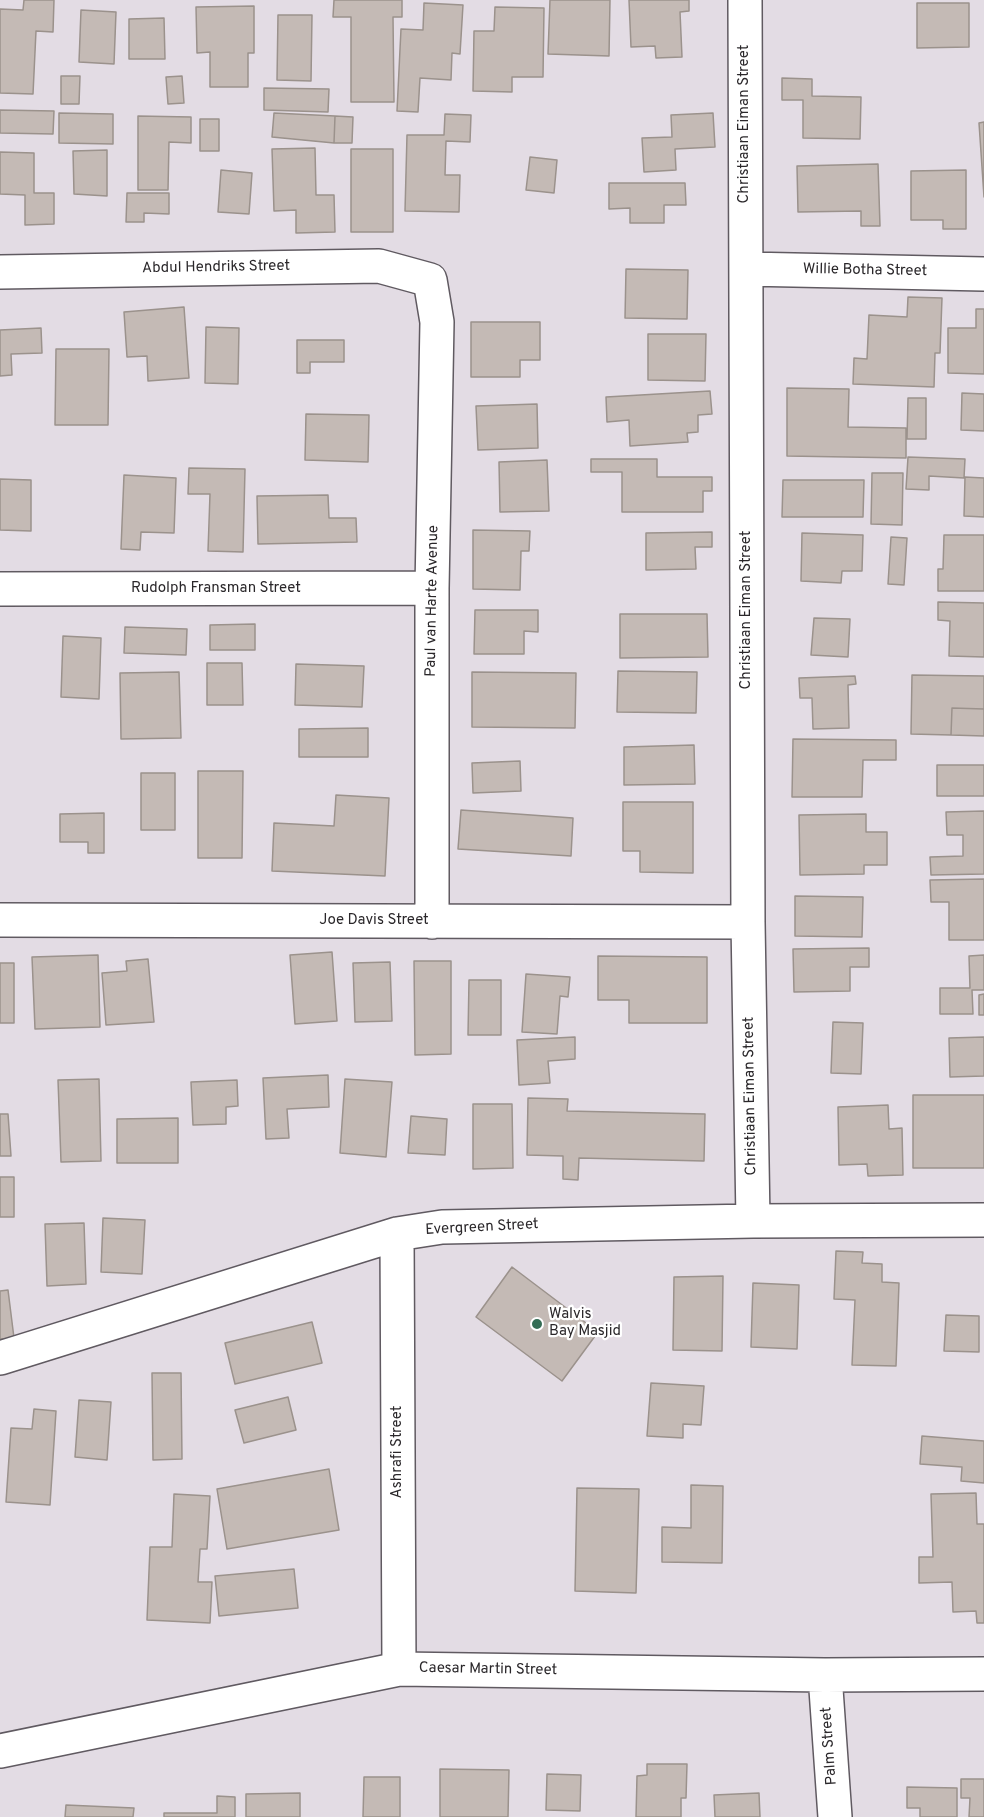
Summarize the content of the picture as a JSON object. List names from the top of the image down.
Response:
{
  "streets": {
    "street": [
      "Christiaan Eiman Street",
      "Abdul Hendriks Street",
      "Willie Botha Street",
      "Rudolph Fransman Street",
      "Paul van Harte Avenue",
      "Joe Davis Street",
      "Evergreen Street",
      "Ashrafi Street",
      "Caesar Martin Street",
      "Palm Street"
    ]
  },
  "crossings": [
    ["Christiaan Eiman Street", "Willie Botha Street"],
    ["Christiaan Eiman Street", "Joe Davis Street"],
    ["Christiaan Eiman Street", "Evergreen Street"],
    ["Abdul Hendriks Street", "Paul van Harte Avenue"],
    ["Rudolph Fransman Street", "Paul van Harte Avenue"],
    ["Paul van Harte Avenue", "Joe Davis Street"],
    ["Evergreen Street", "Ashrafi Street"],
    ["Ashrafi Street", "Caesar Martin Street"],
    ["Caesar Martin Street", "Palm Street"]
  ],
  "places": ["Walvis Bay Masjid"]
}
